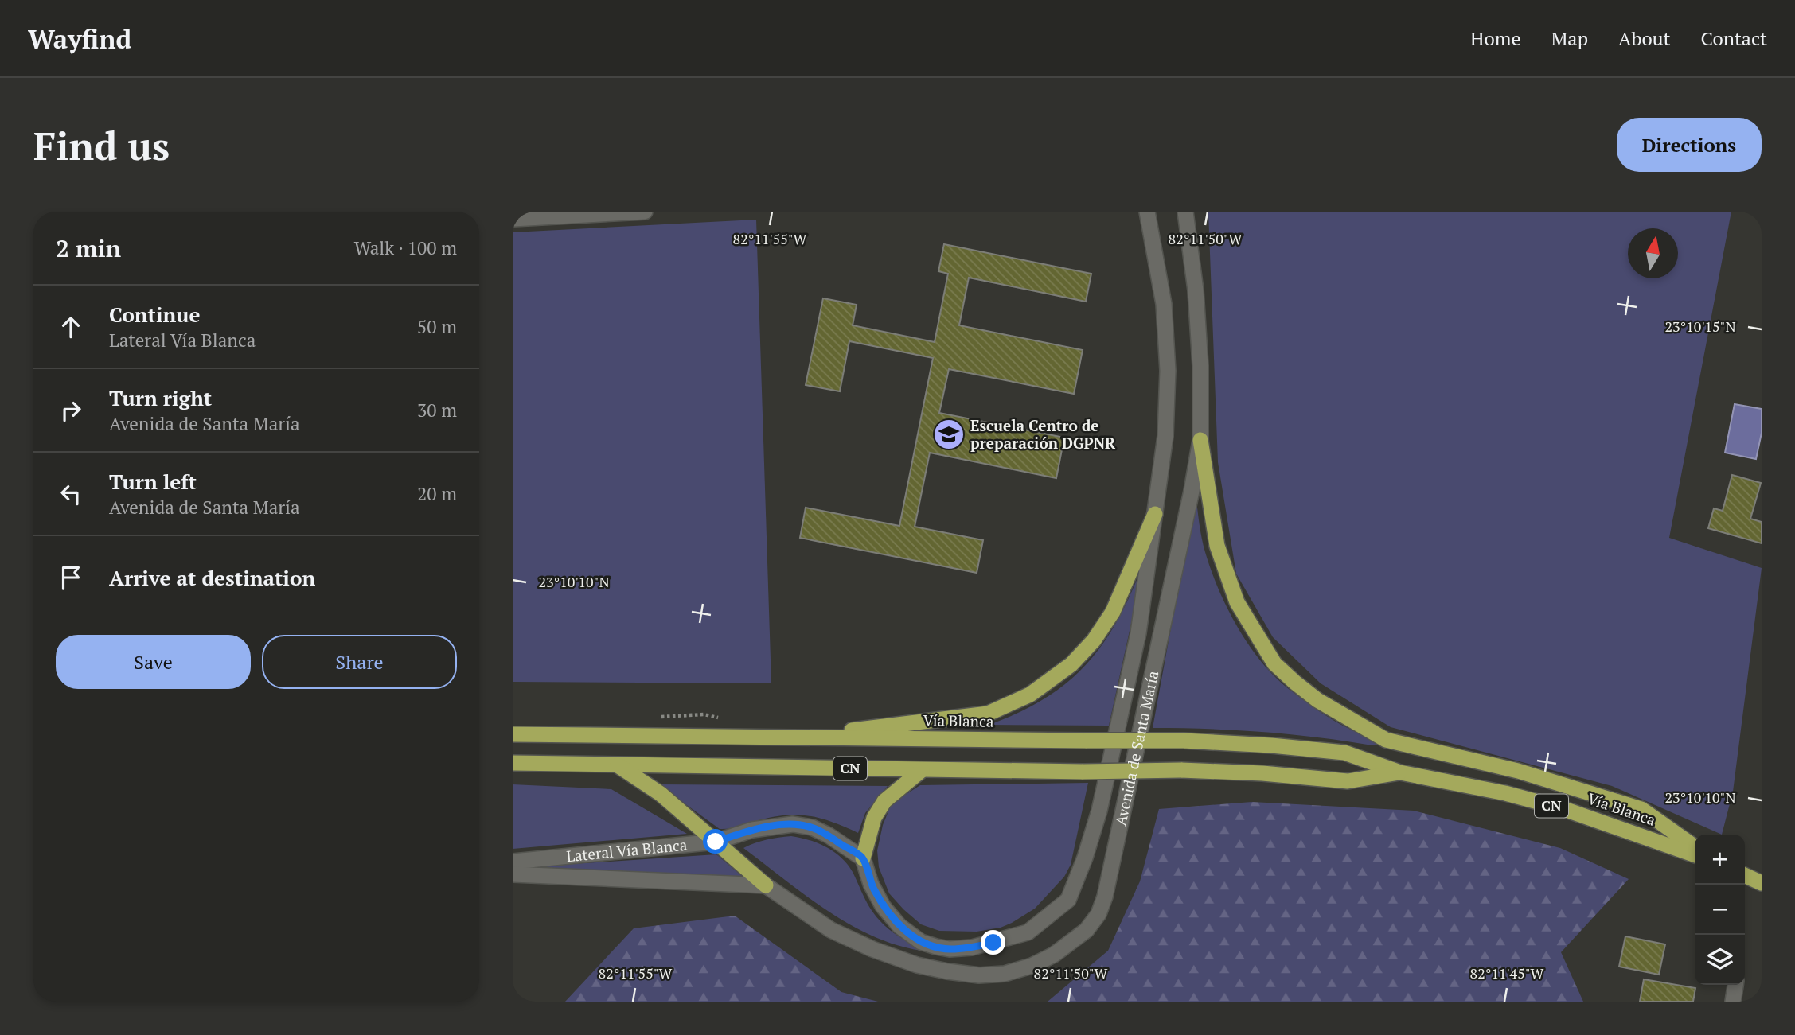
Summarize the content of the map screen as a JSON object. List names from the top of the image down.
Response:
{
  "streets": {
    "highway": ["Vía Blanca", "CN"],
    "street": ["Avenida de Santa María", "Lateral Vía Blanca"]
  },
  "crossings": [
    ["Avenida de Santa María", "Lateral Vía Blanca"]
  ],
  "places": {
    "school or university": ["Escuela Centro de preparación DGPNR"]
  },
  "north": "top",
  "page": {
    "header": "Wayfind",
    "nav": [
      "Home",
      "Map",
      "About",
      "Contact"
    ],
    "buttons": [
      "Directions",
      ["Save", "Share"]
    ],
    "title": "Find us",
    "heading": ["2 min", "Walk · 100 m"],
    "list": [
      ["Continue", "Lateral Vía Blanca", "50 m"],
      ["Turn right", "Avenida de Santa María", "30 m"],
      ["Turn left", "Avenida de Santa María", "20 m"],
      "Arrive at destination"
    ],
    "map_buttons": ["+", "−"]
  },
  "coordinates": [
    "82°11'55\"W",
    "82°11'50\"W",
    "23°10'15\"N",
    "23°10'10\"N",
    "82°11'45\"W"
  ]
}
